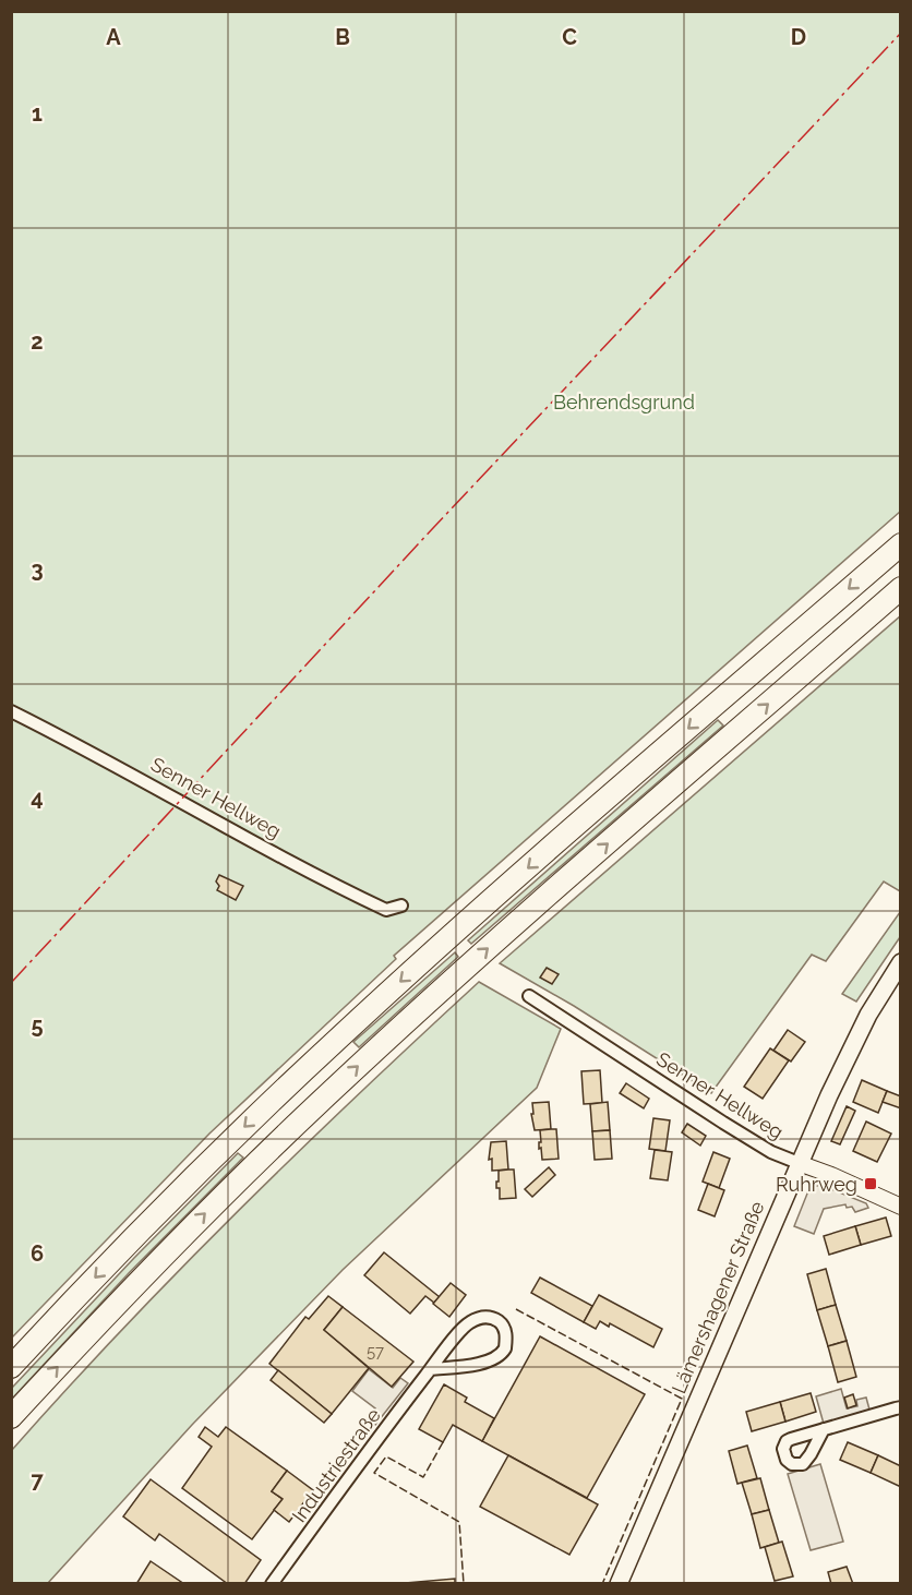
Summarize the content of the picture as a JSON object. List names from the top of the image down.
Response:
{
  "streets": {
    "main road": ["Lämershagener Straße"],
    "street": ["Senner Hellweg", "Industriestraße"]
  },
  "crossings": [
    ["Senner Hellweg", "Lämershagener Straße"]
  ],
  "parks": ["Behrendsgrund"],
  "places": {
    "transit": ["Ruhrweg"]
  },
  "house_numbers": ["57"],
  "grid": {
    "columns": [
      "A",
      "B",
      "C",
      "D"
    ],
    "rows": [
      "1",
      "2",
      "3",
      "4",
      "5",
      "6",
      "7"
    ]
  }
}
